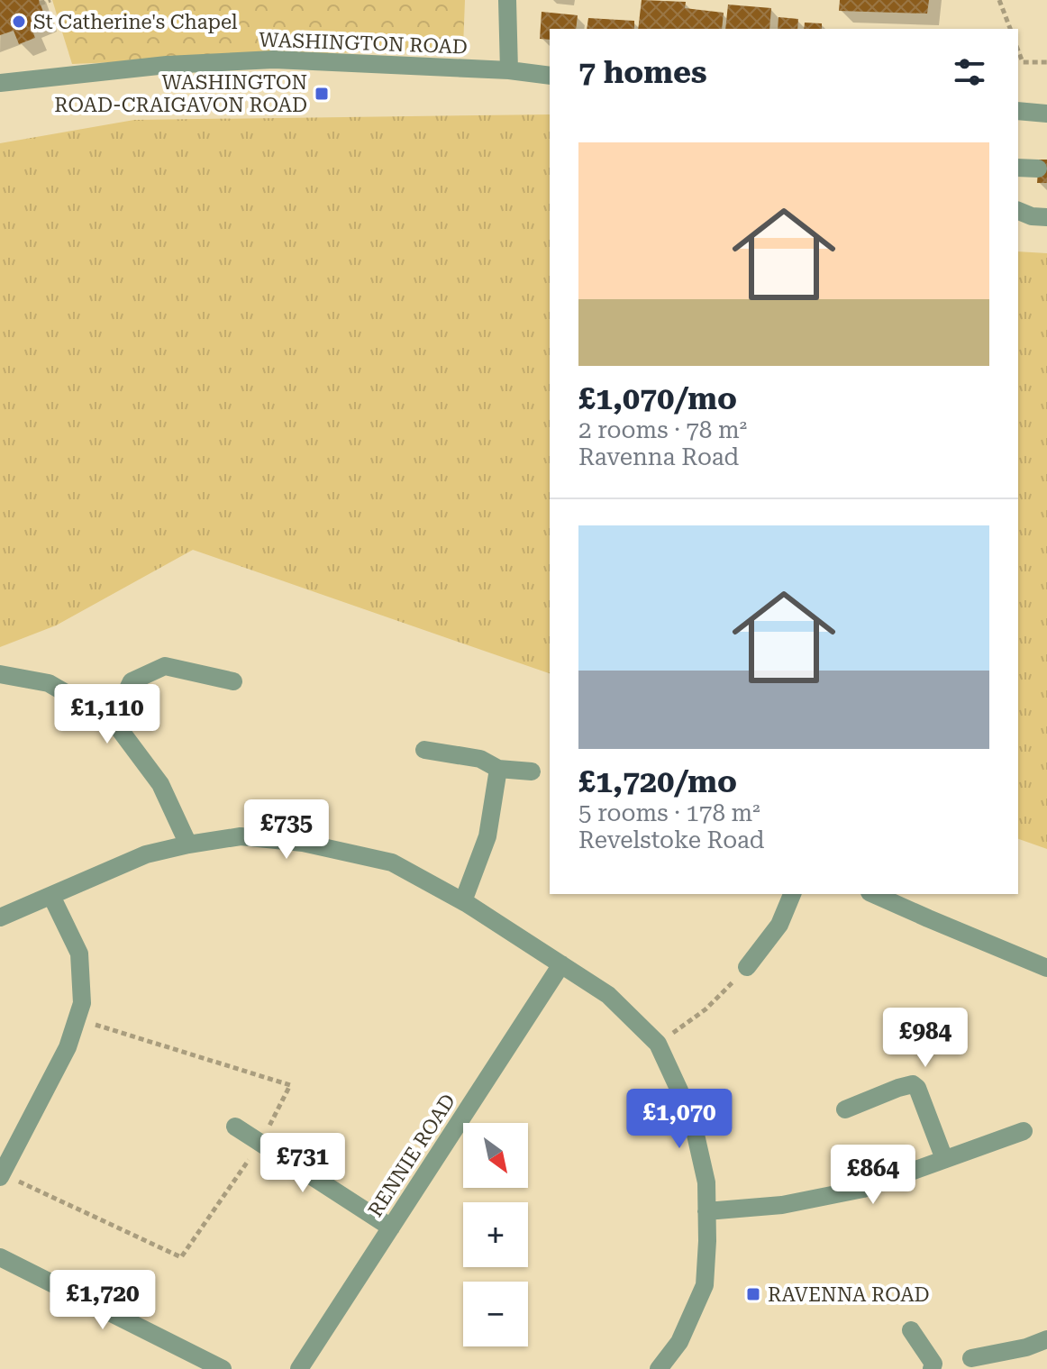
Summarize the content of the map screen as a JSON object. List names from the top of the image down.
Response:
{
  "streets": {
    "street": ["WASHINGTON ROAD", "RENNIE ROAD"]
  },
  "places": {
    "other": ["St Catherine's Chapel"],
    "transit": ["WASHINGTON ROAD-CRAIGAVON ROAD", "RAVENNA ROAD"]
  },
  "north": "bottom right",
  "page": {
    "heading": "7 homes",
    "list": [
      {
        "name": "£1,070/mo",
        "note": "2 rooms · 78 m² · Ravenna Road"
      },
      {
        "name": "£1,720/mo",
        "note": "5 rooms · 178 m² · Revelstoke Road"
      }
    ],
    "price": [
      "£1,110",
      "£735",
      "£984",
      "£1,070",
      "£731",
      "£864",
      "£1,720"
    ],
    "map_buttons": ["+", "−"]
  }
}
